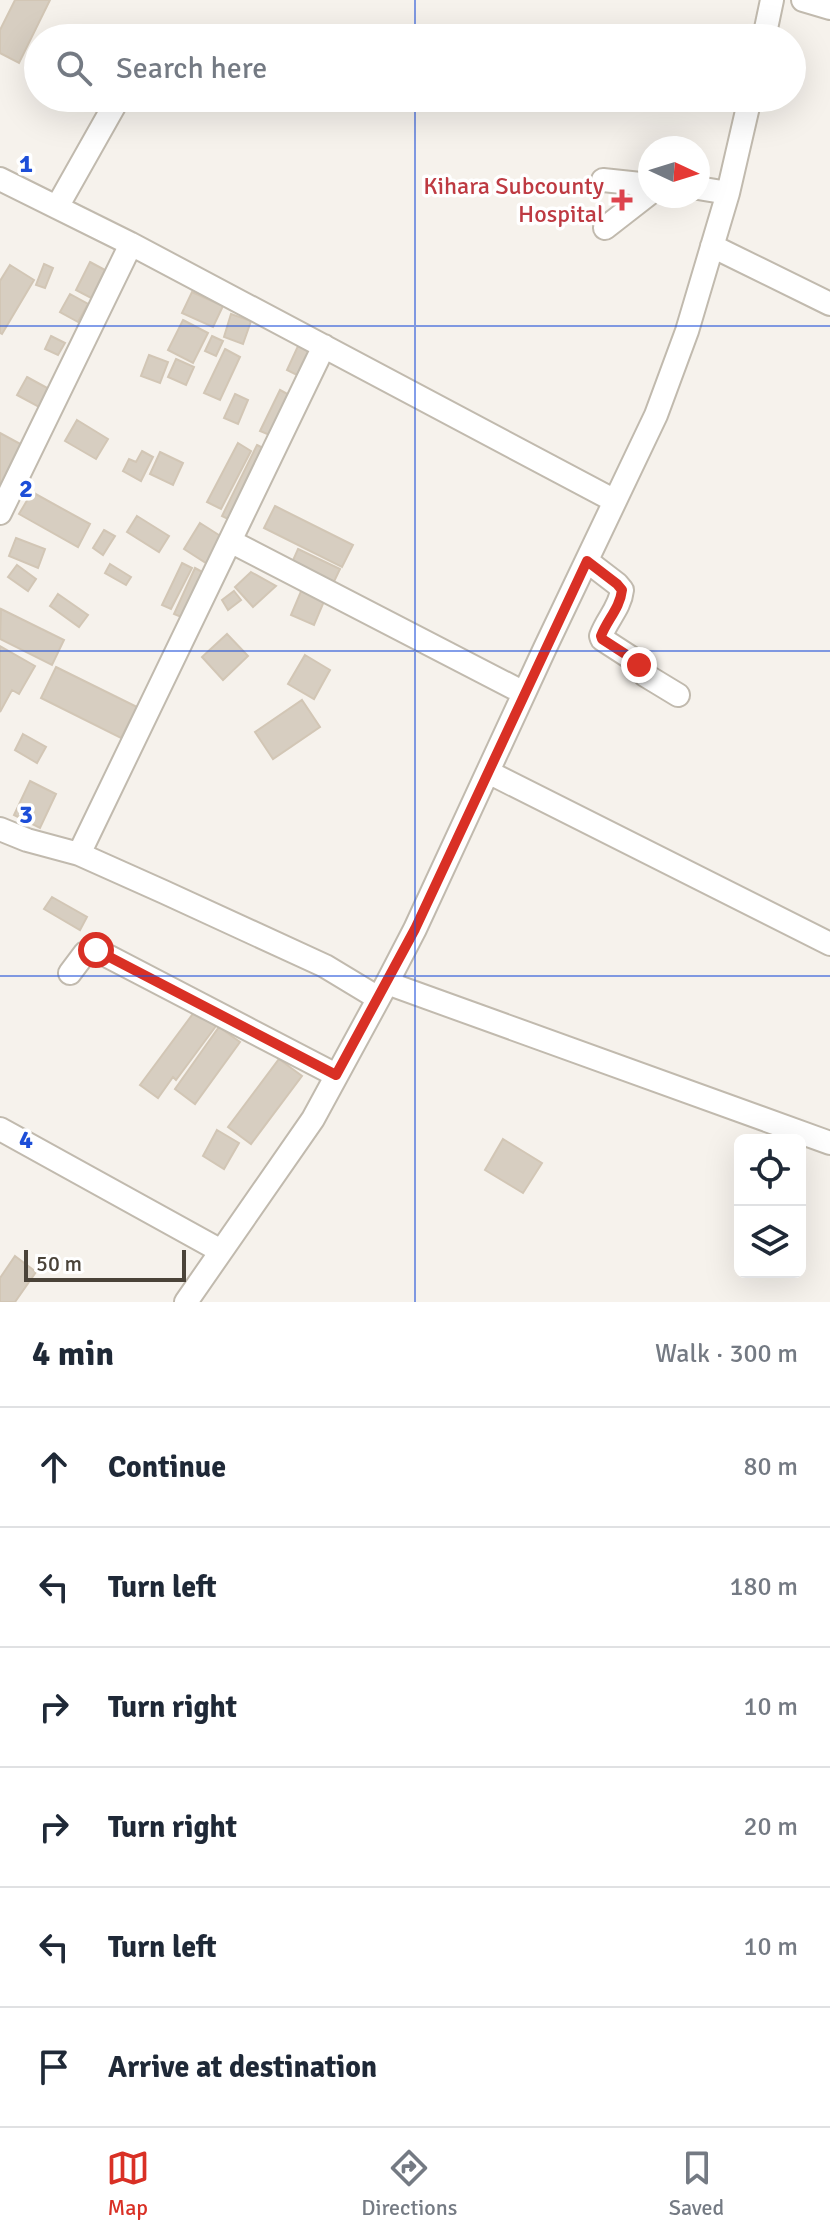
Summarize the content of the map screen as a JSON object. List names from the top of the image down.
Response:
{
  "places": {
    "health": ["Kihara Subcounty Hospital"]
  },
  "scale_bar": "50 m",
  "north": "right",
  "page": {
    "search": "Search here",
    "scale": "50 m",
    "heading": ["4 min", "Walk · 300 m"],
    "list": [
      ["Continue", "80 m"],
      ["Turn left", "180 m"],
      ["Turn right", "10 m"],
      ["Turn right", "20 m"],
      ["Turn left", "10 m"],
      "Arrive at destination"
    ],
    "nav": ["Map", "Directions", "Saved"]
  },
  "grid": {
    "rows": [
      "1",
      "2",
      "3",
      "4"
    ]
  }
}
